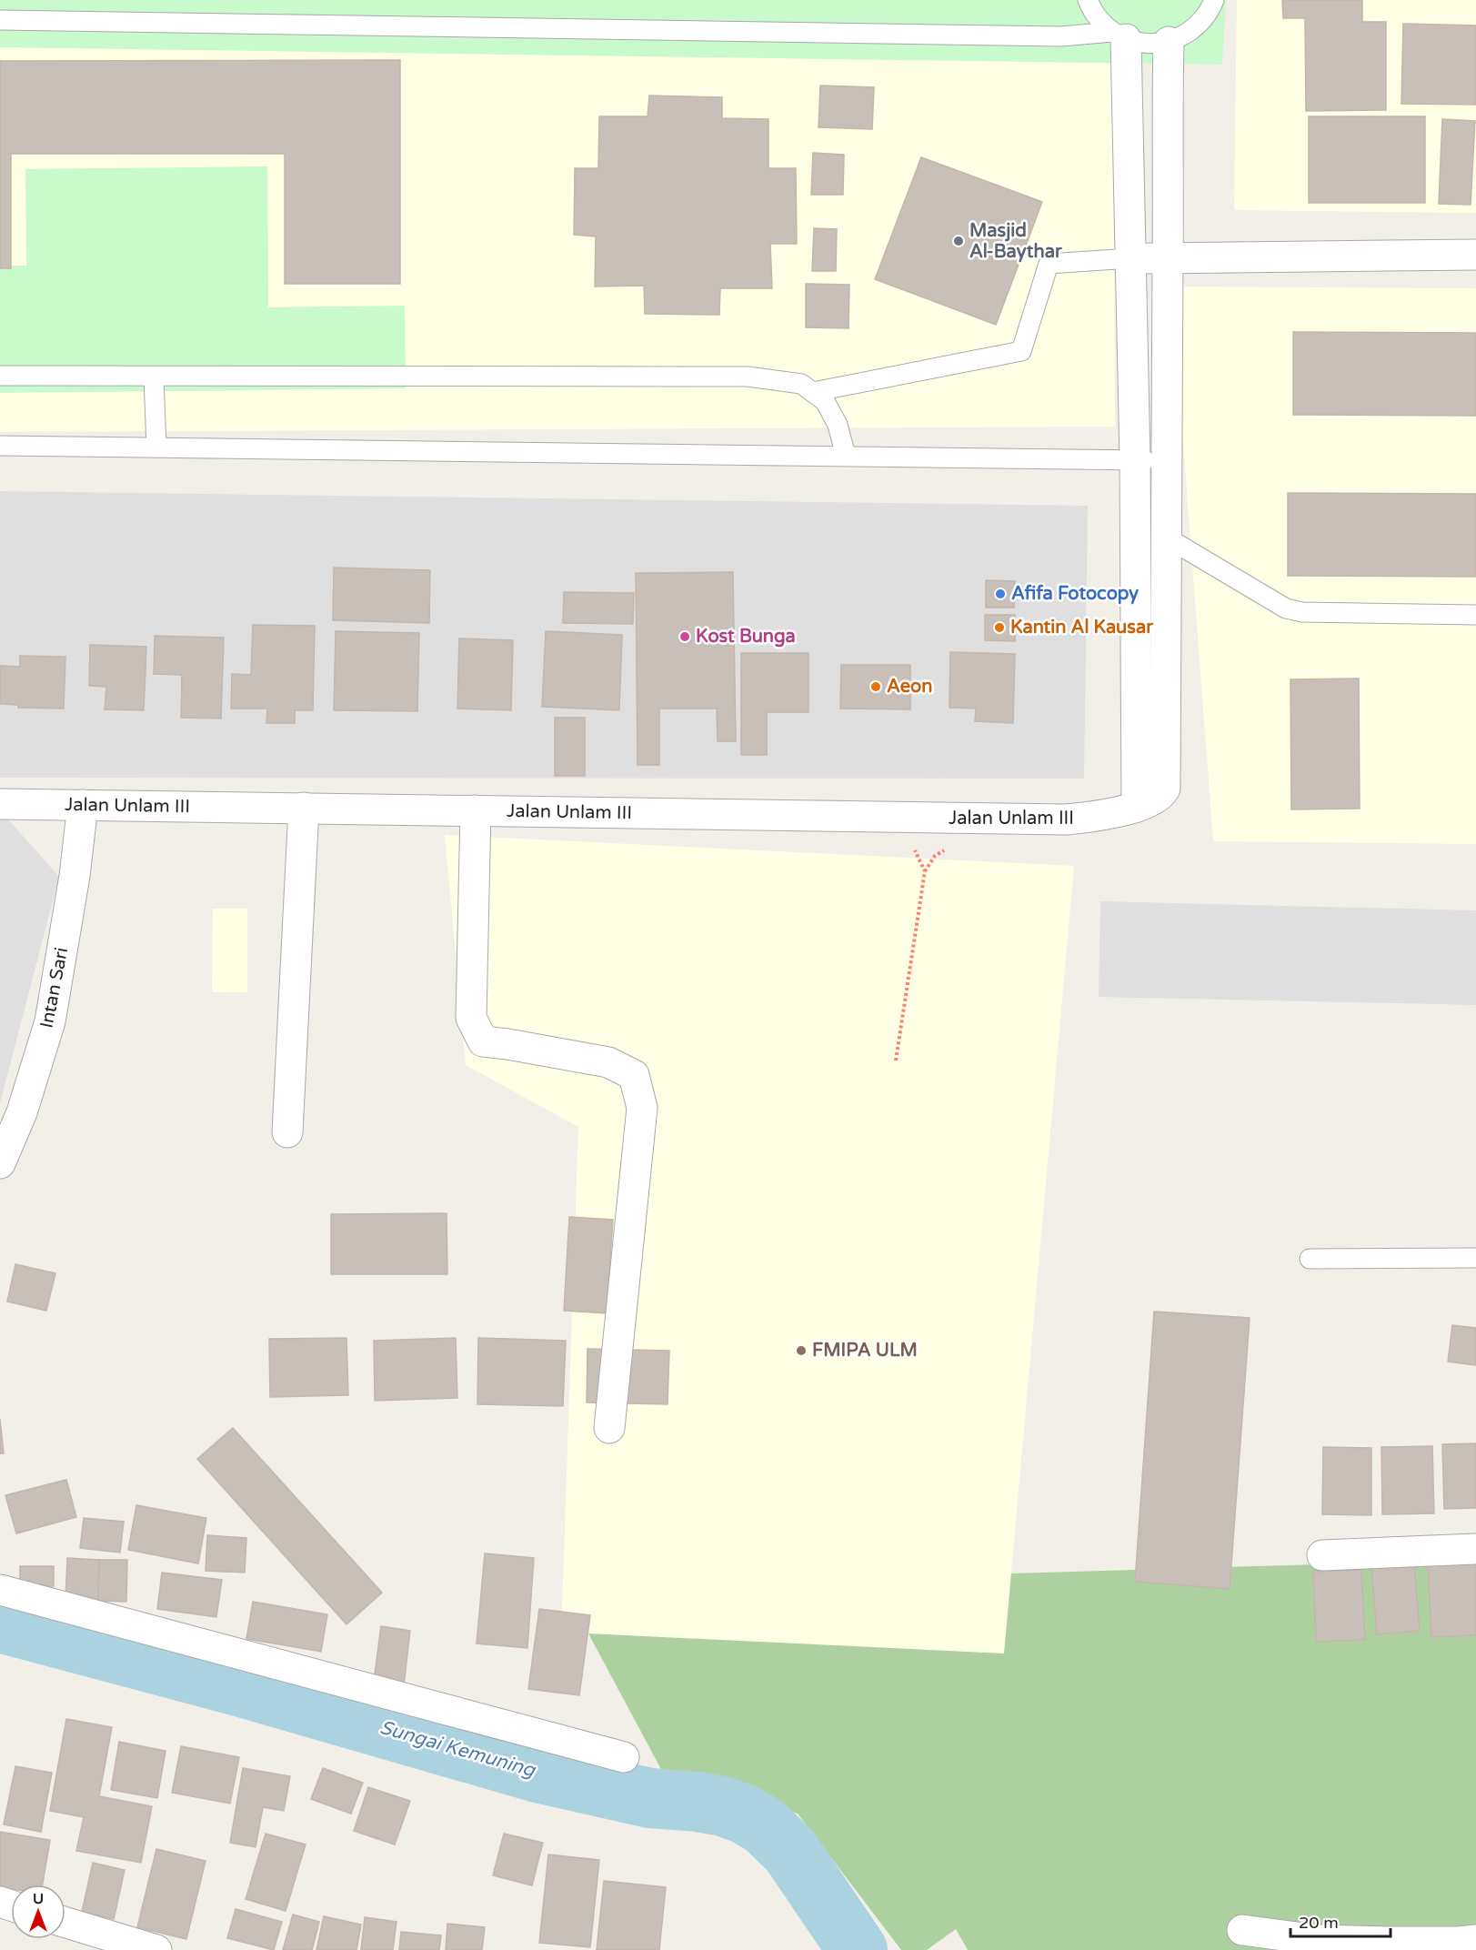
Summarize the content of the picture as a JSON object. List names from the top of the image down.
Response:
{
  "streets": {
    "street": ["Jalan Unlam III", "Intan Sari"]
  },
  "crossings": [
    ["Jalan Unlam III", "Intan Sari"]
  ],
  "water": ["Sungai Kemuning"],
  "places": [
    "Masjid Al-Baythar",
    "Afifa Fotocopy",
    "Kantin Al Kausar",
    "Kost Bunga",
    "Aeon",
    "FMIPA ULM"
  ],
  "scale_bar": "20 m",
  "north": "top"
}
